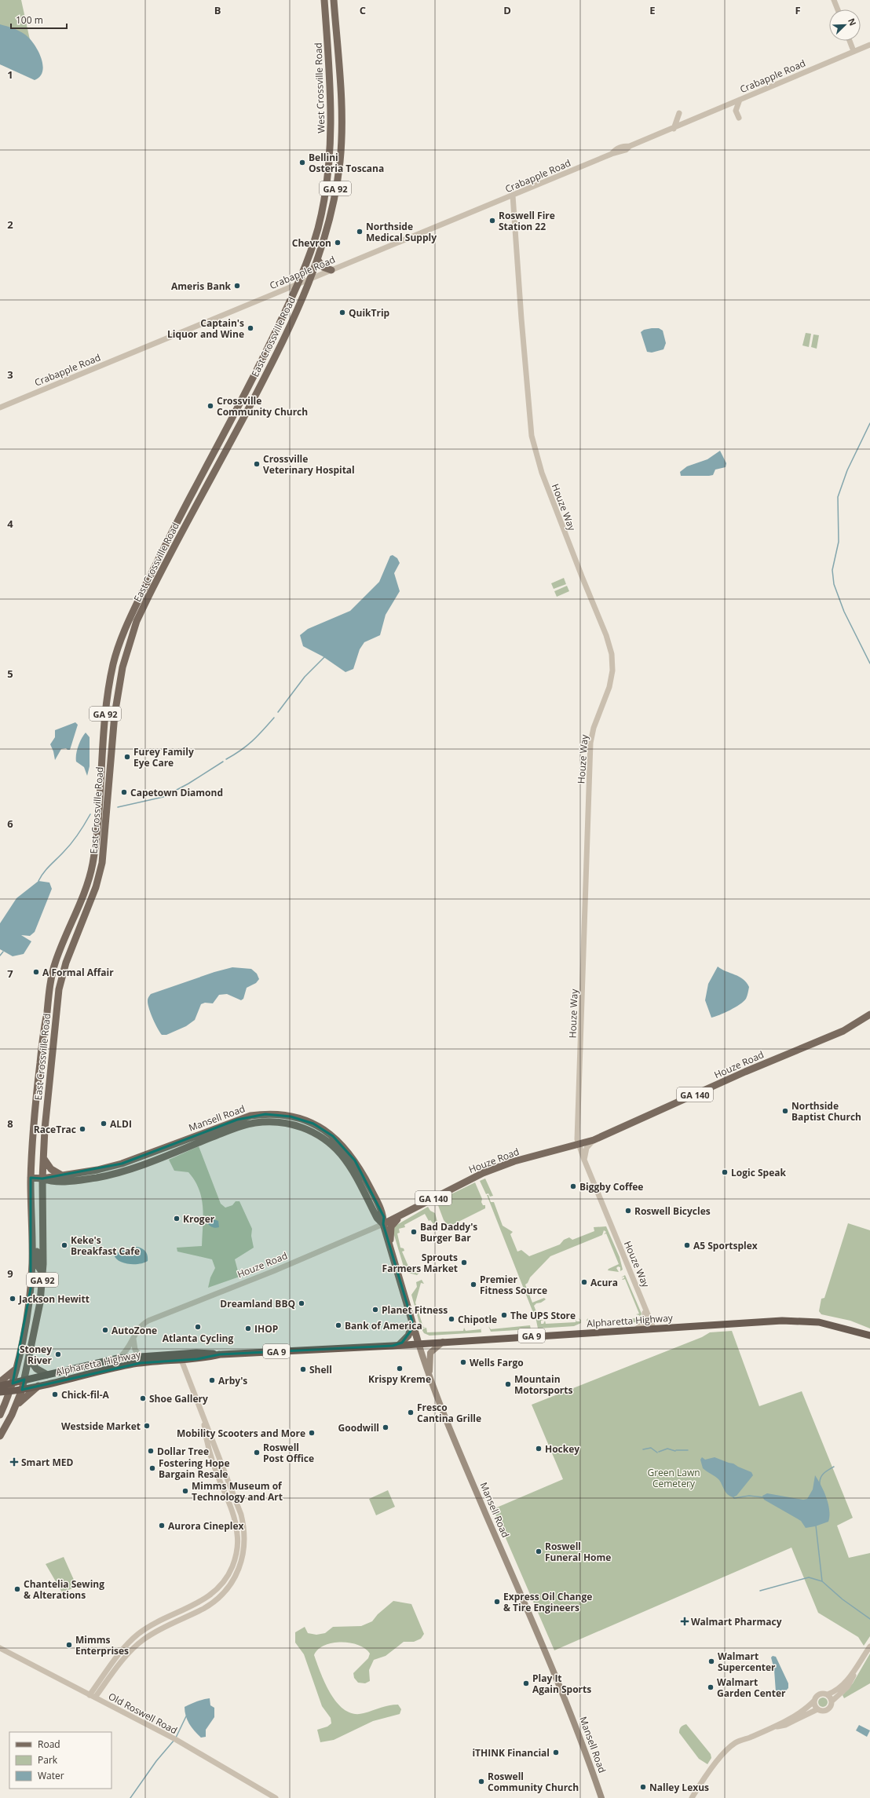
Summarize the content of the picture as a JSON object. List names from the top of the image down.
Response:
{
  "streets": {
    "highway": ["Alpharetta Highway", "GA 9"],
    "main road": [
      "West Crossville Road",
      "GA 92",
      "East Crossville Road",
      "Houze Road",
      "GA 140",
      "Mansell Road"
    ],
    "street": ["Crabapple Road", "Houze Way", "Old Roswell Road"]
  },
  "crossings": [
    ["Crabapple Road", "West Crossville Road"],
    ["Crabapple Road", "East Crossville Road"],
    ["Crabapple Road", "Houze Way"],
    ["West Crossville Road", "East Crossville Road"],
    ["GA 92", "East Crossville Road"],
    ["GA 92", "Alpharetta Highway"],
    ["East Crossville Road", "Mansell Road"],
    ["East Crossville Road", "Alpharetta Highway"],
    ["Houze Way", "Houze Road"],
    ["Houze Way", "Alpharetta Highway"],
    ["Houze Road", "Mansell Road"],
    ["Houze Road", "Alpharetta Highway"],
    ["Mansell Road", "Alpharetta Highway"]
  ],
  "parks": ["Green Lawn Cemetery"],
  "places": {
    "other": [
      "Bellini Osteria Toscana",
      "Roswell Fire Station 22",
      "Northside Medical Supply",
      "Chevron",
      "Ameris Bank",
      "QuikTrip",
      "Captain's Liquor and Wine",
      "Crossville Community Church",
      "Crossville Veterinary Hospital",
      "Furey Family Eye Care",
      "Capetown Diamond",
      "A Formal Affair",
      "Northside Baptist Church",
      "ALDI",
      "RaceTrac",
      "Logic Speak",
      "Biggby Coffee",
      "Roswell Bicycles",
      "Kroger",
      "Bad Daddy's Burger Bar",
      "Keke's Breakfast Cafe",
      "A5 Sportsplex",
      "Sprouts Farmers Market",
      "Acura",
      "Premier Fitness Source",
      "Jackson Hewitt",
      "Dreamland BBQ",
      "Planet Fitness",
      "The UPS Store",
      "Chipotle",
      "Bank of America",
      "Atlanta Cycling",
      "IHOP",
      "AutoZone",
      "Stoney River",
      "Wells Fargo",
      "Krispy Kreme",
      "Shell",
      "Arby's",
      "Mountain Motorsports",
      "Chick-fil-A",
      "Shoe Gallery",
      "Fresco Cantina Grille",
      "Westside Market",
      "Goodwill",
      "Mobility Scooters and More",
      "Hockey",
      "Dollar Tree",
      "Roswell Post Office",
      "Fostering Hope Bargain Resale",
      "Mimms Museum of Technology and Art",
      "Aurora Cineplex",
      "Roswell Funeral Home",
      "Chantelia Sewing & Alterations",
      "Express Oil Change & Tire Engineers",
      "Mimms Enterprises",
      "Walmart Supercenter",
      "Play It Again Sports",
      "Walmart Garden Center",
      "iTHINK Financial",
      "Roswell Community Church",
      "Nalley Lexus"
    ],
    "health": ["Smart MED", "Walmart Pharmacy"]
  },
  "legend": ["Road", "Park", "Water"],
  "scale_bar": "100 m",
  "north": "top right",
  "grid": {
    "columns": [
      "B",
      "C",
      "D",
      "E",
      "F"
    ],
    "rows": [
      "1",
      "2",
      "3",
      "4",
      "5",
      "6",
      "7",
      "8",
      "9"
    ]
  }
}
